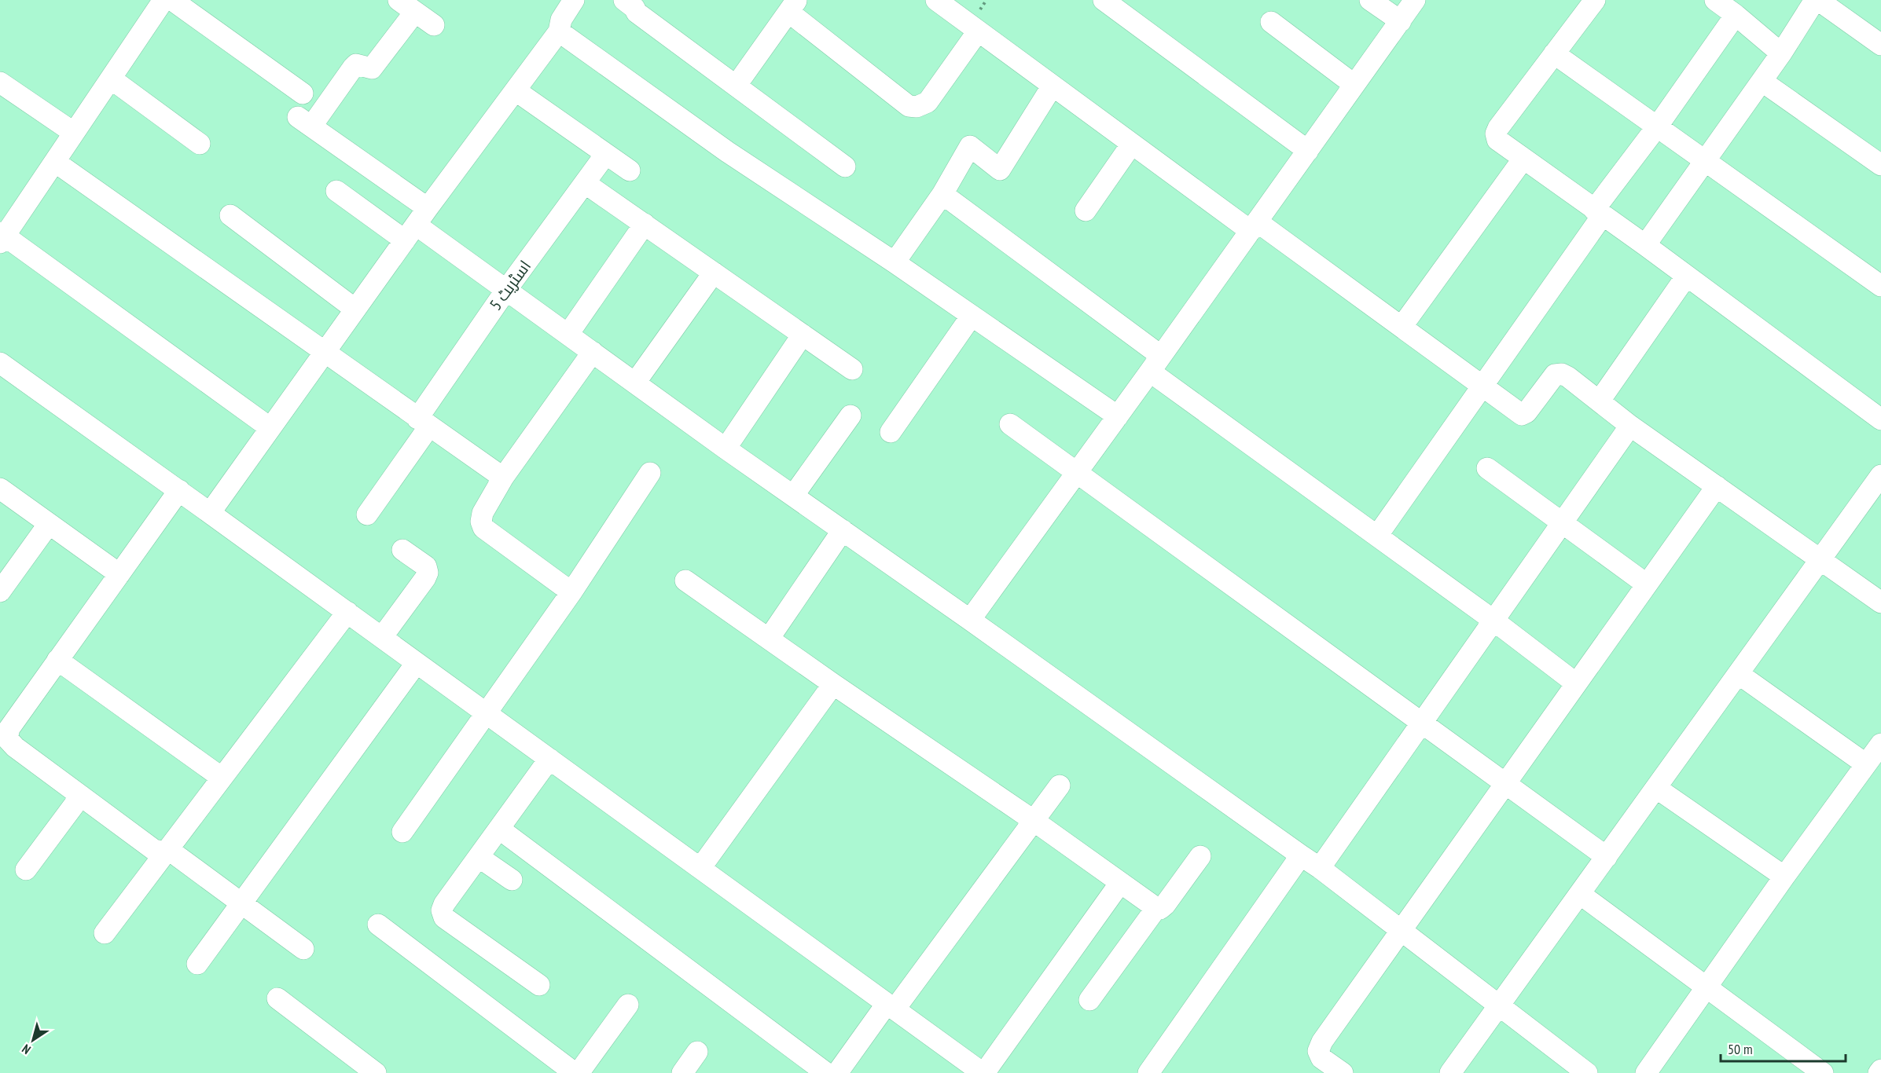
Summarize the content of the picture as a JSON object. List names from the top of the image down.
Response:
{
  "streets": {
    "street": ["اسٹریٹ 5"]
  },
  "scale_bar": "50 m",
  "north": "bottom left"
}
